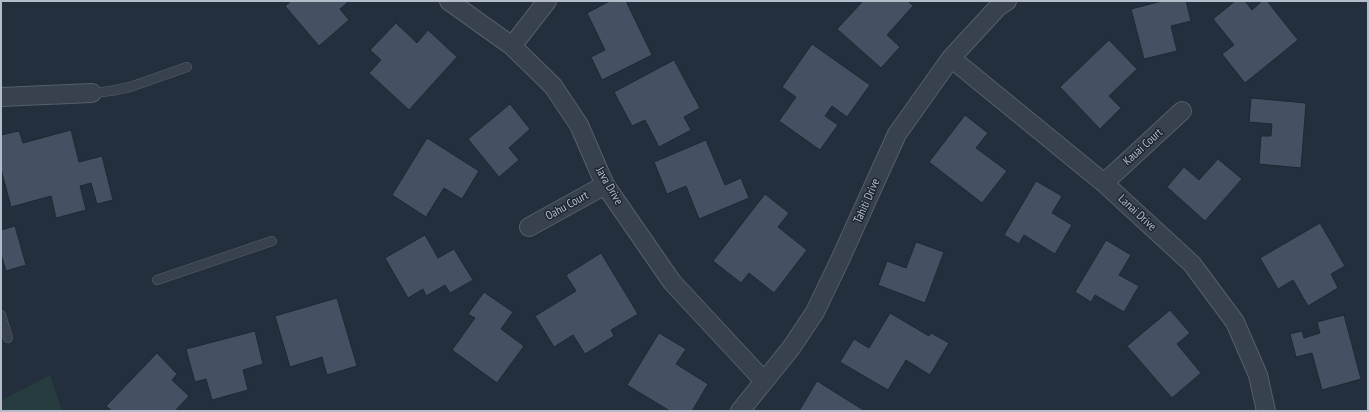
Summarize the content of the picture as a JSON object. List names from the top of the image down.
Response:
{
  "streets": {
    "street": [
      "Kauai Court",
      "Java Drive",
      "Tahiti Drive",
      "Oahu Court",
      "Lanai Drive"
    ]
  },
  "crossings": [
    ["Kauai Court", "Lanai Drive"],
    ["Java Drive", "Tahiti Drive"],
    ["Java Drive", "Oahu Court"],
    ["Tahiti Drive", "Lanai Drive"]
  ]
}
